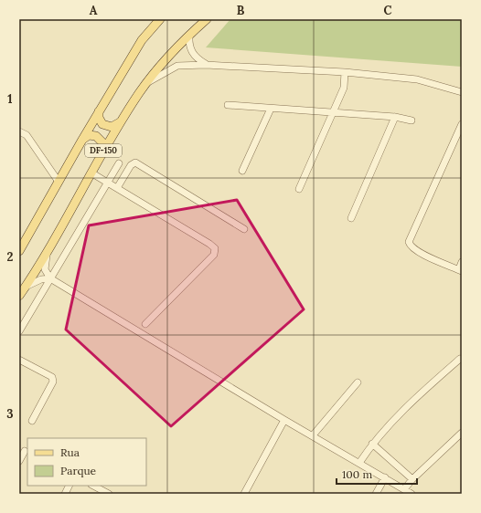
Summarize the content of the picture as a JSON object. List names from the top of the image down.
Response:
{
  "streets": {
    "main road": ["DF-150"]
  },
  "legend": ["Rua", "Parque"],
  "scale_bar": "100 m",
  "grid": {
    "columns": ["A", "B", "C"],
    "rows": ["1", "2", "3"]
  }
}
